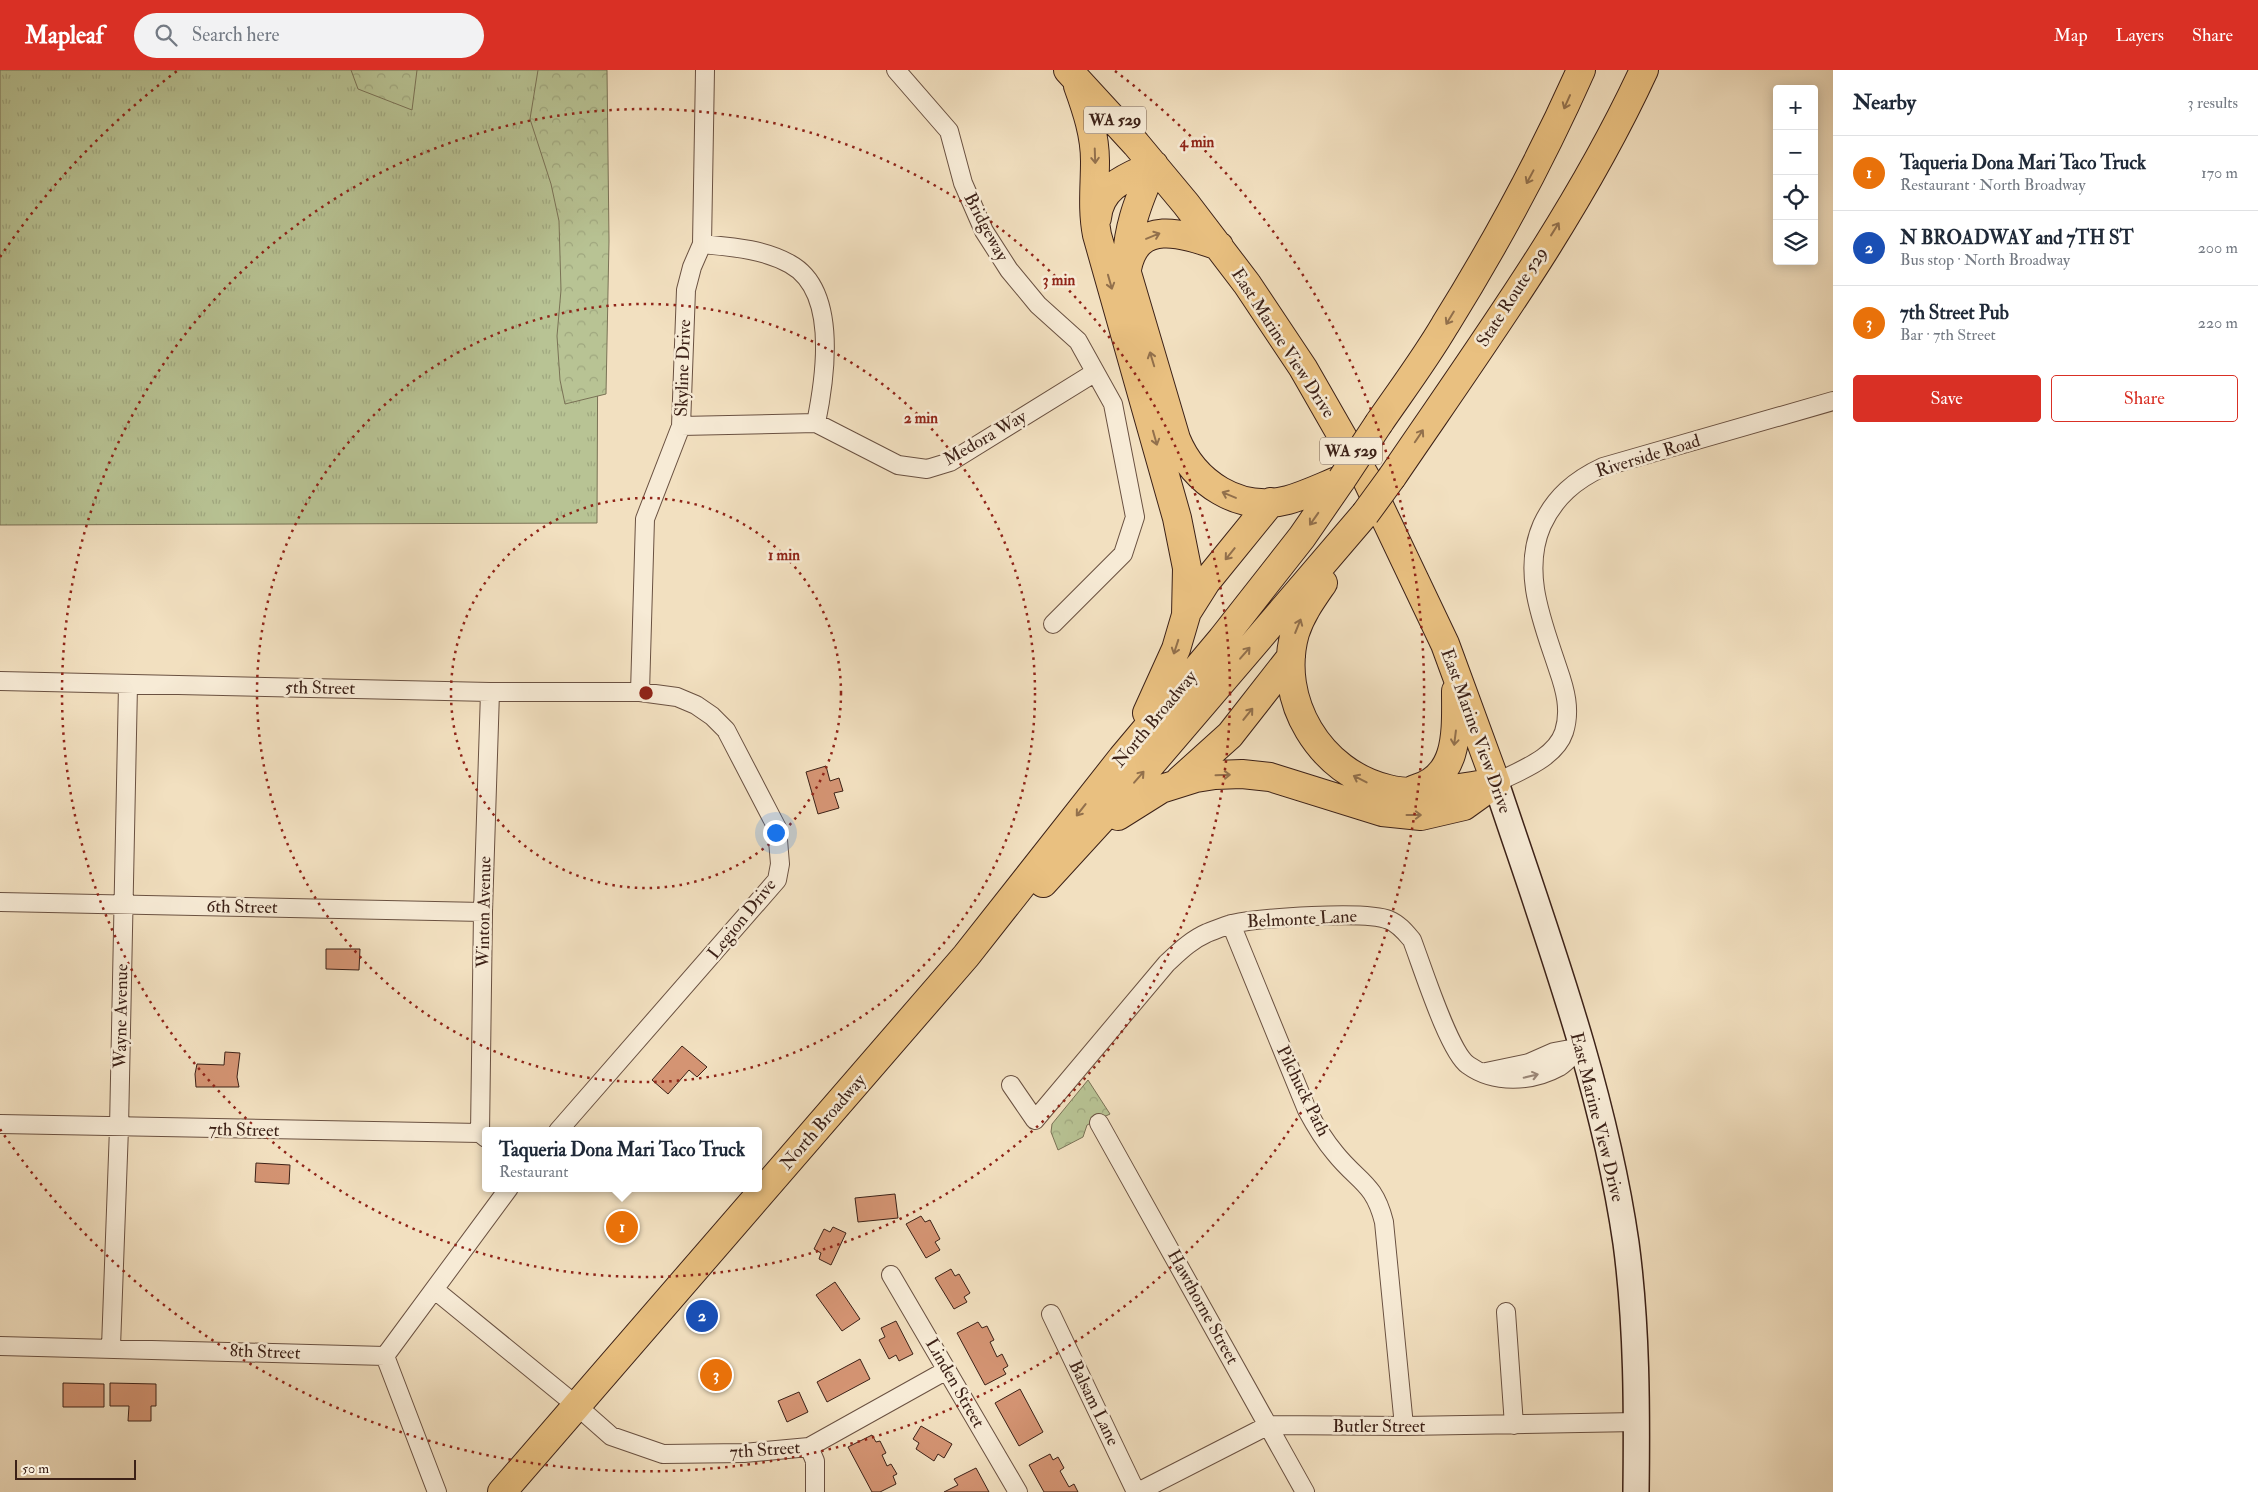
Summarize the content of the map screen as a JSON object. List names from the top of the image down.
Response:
{
  "streets": {
    "main road": [
      "WA 529",
      "State Route 529",
      "East Marine View Drive",
      "North Broadway"
    ],
    "street": [
      "Bridgeway",
      "Skyline Drive",
      "Medora Way",
      "Riverside Road",
      "5th Street",
      "6th Street",
      "Winton Avenue",
      "Legion Drive",
      "Belmonte Lane",
      "Wayne Avenue",
      "Pilchuck Path",
      "7th Street",
      "Hawthorne Street",
      "8th Street",
      "Linden Street",
      "Balsam Lane",
      "Butler Street"
    ]
  },
  "crossings": [
    ["WA 529", "State Route 529"],
    ["WA 529", "East Marine View Drive"],
    ["WA 529", "North Broadway"],
    ["Bridgeway", "Medora Way"],
    ["State Route 529", "North Broadway"],
    ["East Marine View Drive", "Riverside Road"],
    ["East Marine View Drive", "Belmonte Lane"],
    ["East Marine View Drive", "Butler Street"],
    ["Skyline Drive", "Medora Way"],
    ["Skyline Drive", "5th Street"],
    ["Skyline Drive", "Legion Drive"],
    ["5th Street", "Winton Avenue"],
    ["5th Street", "Legion Drive"],
    ["5th Street", "Wayne Avenue"],
    ["North Broadway", "7th Street"],
    ["6th Street", "Winton Avenue"],
    ["6th Street", "Wayne Avenue"],
    ["Belmonte Lane", "Pilchuck Path"],
    ["Wayne Avenue", "7th Street"],
    ["Wayne Avenue", "8th Street"],
    ["Pilchuck Path", "Butler Street"],
    ["7th Street", "Linden Street"],
    ["Hawthorne Street", "Butler Street"],
    ["Balsam Lane", "Butler Street"]
  ],
  "scale_bar": "50 m",
  "page": {
    "header": "Mapleaf",
    "search": "Search here",
    "nav": ["Map", "Layers", "Share"],
    "heading": ["Nearby", "3 results"],
    "map_buttons": ["+", "−"],
    "list": [
      {
        "mark": "1",
        "name": "Taqueria Dona Mari Taco Truck",
        "note": "Restaurant · North Broadway",
        "value": "170 m"
      },
      {
        "mark": "2",
        "name": "N BROADWAY and 7TH ST",
        "note": "Bus stop · North Broadway",
        "value": "200 m"
      },
      {
        "mark": "3",
        "name": "7th Street Pub",
        "note": "Bar · 7th Street",
        "value": "220 m"
      }
    ],
    "buttons": ["Save", "Share"],
    "popup": ["Taqueria Dona Mari Taco Truck", "Restaurant"],
    "pins": ["1", "2", "3"],
    "scale": "50 m"
  },
  "rings": [
    "4 min",
    "3 min",
    "2 min",
    "1 min"
  ]
}
